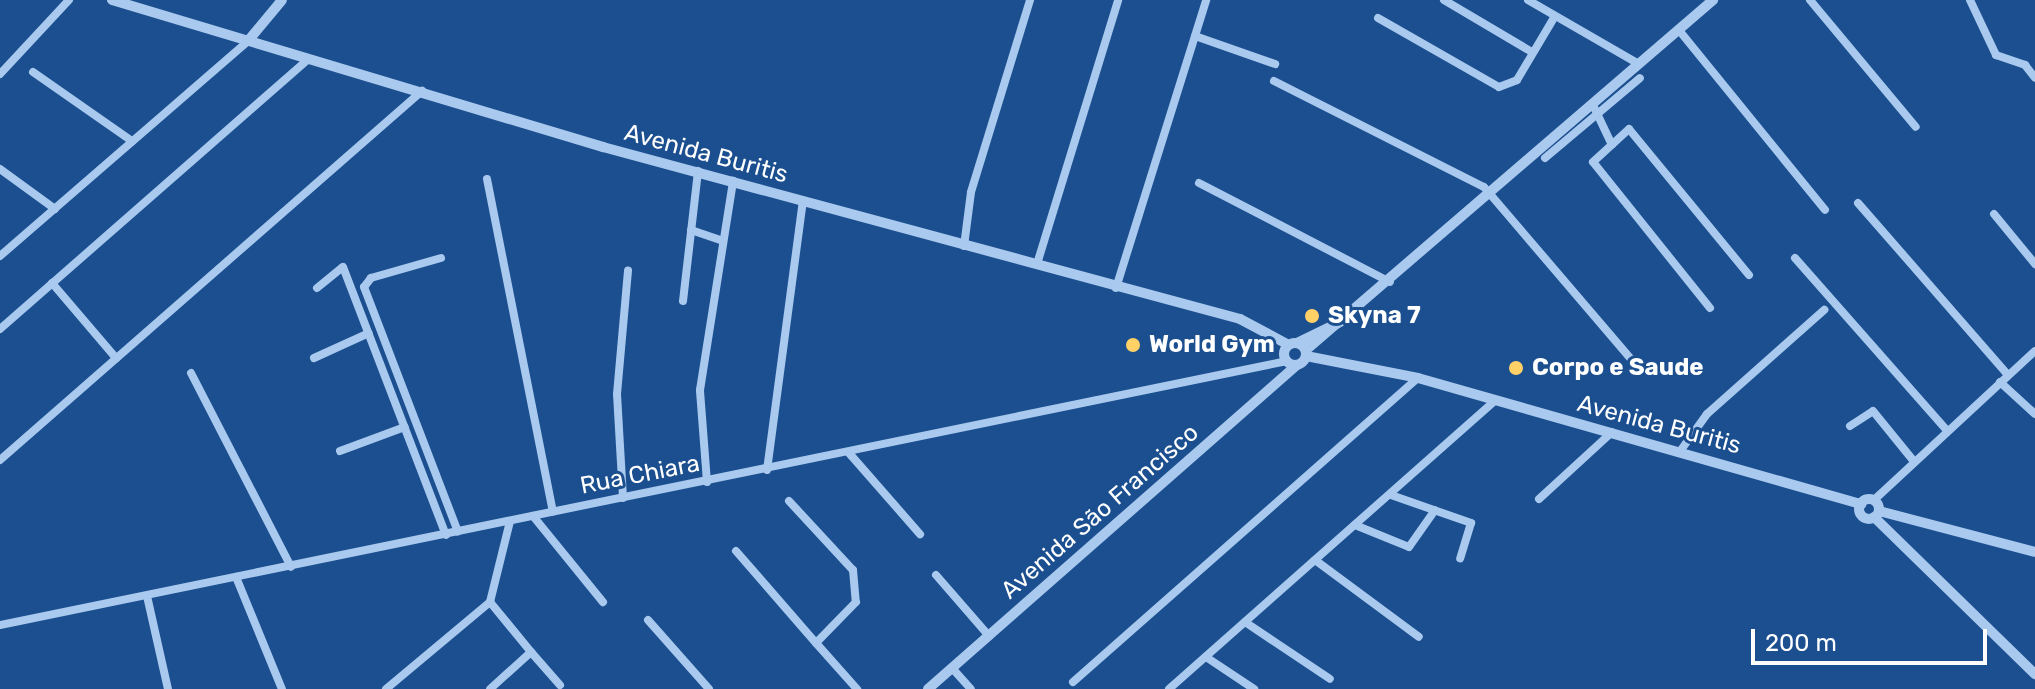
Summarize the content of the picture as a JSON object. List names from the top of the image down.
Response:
{
  "streets": {
    "street": ["Avenida Buritis", "Rua Chiara", "Avenida São Francisco"]
  },
  "crossings": [
    ["Avenida Buritis", "Avenida São Francisco"],
    ["Rua Chiara", "Avenida São Francisco"]
  ],
  "places": ["Skyna 7", "World Gym", "Corpo e Saude"],
  "scale_bar": "200 m"
}
